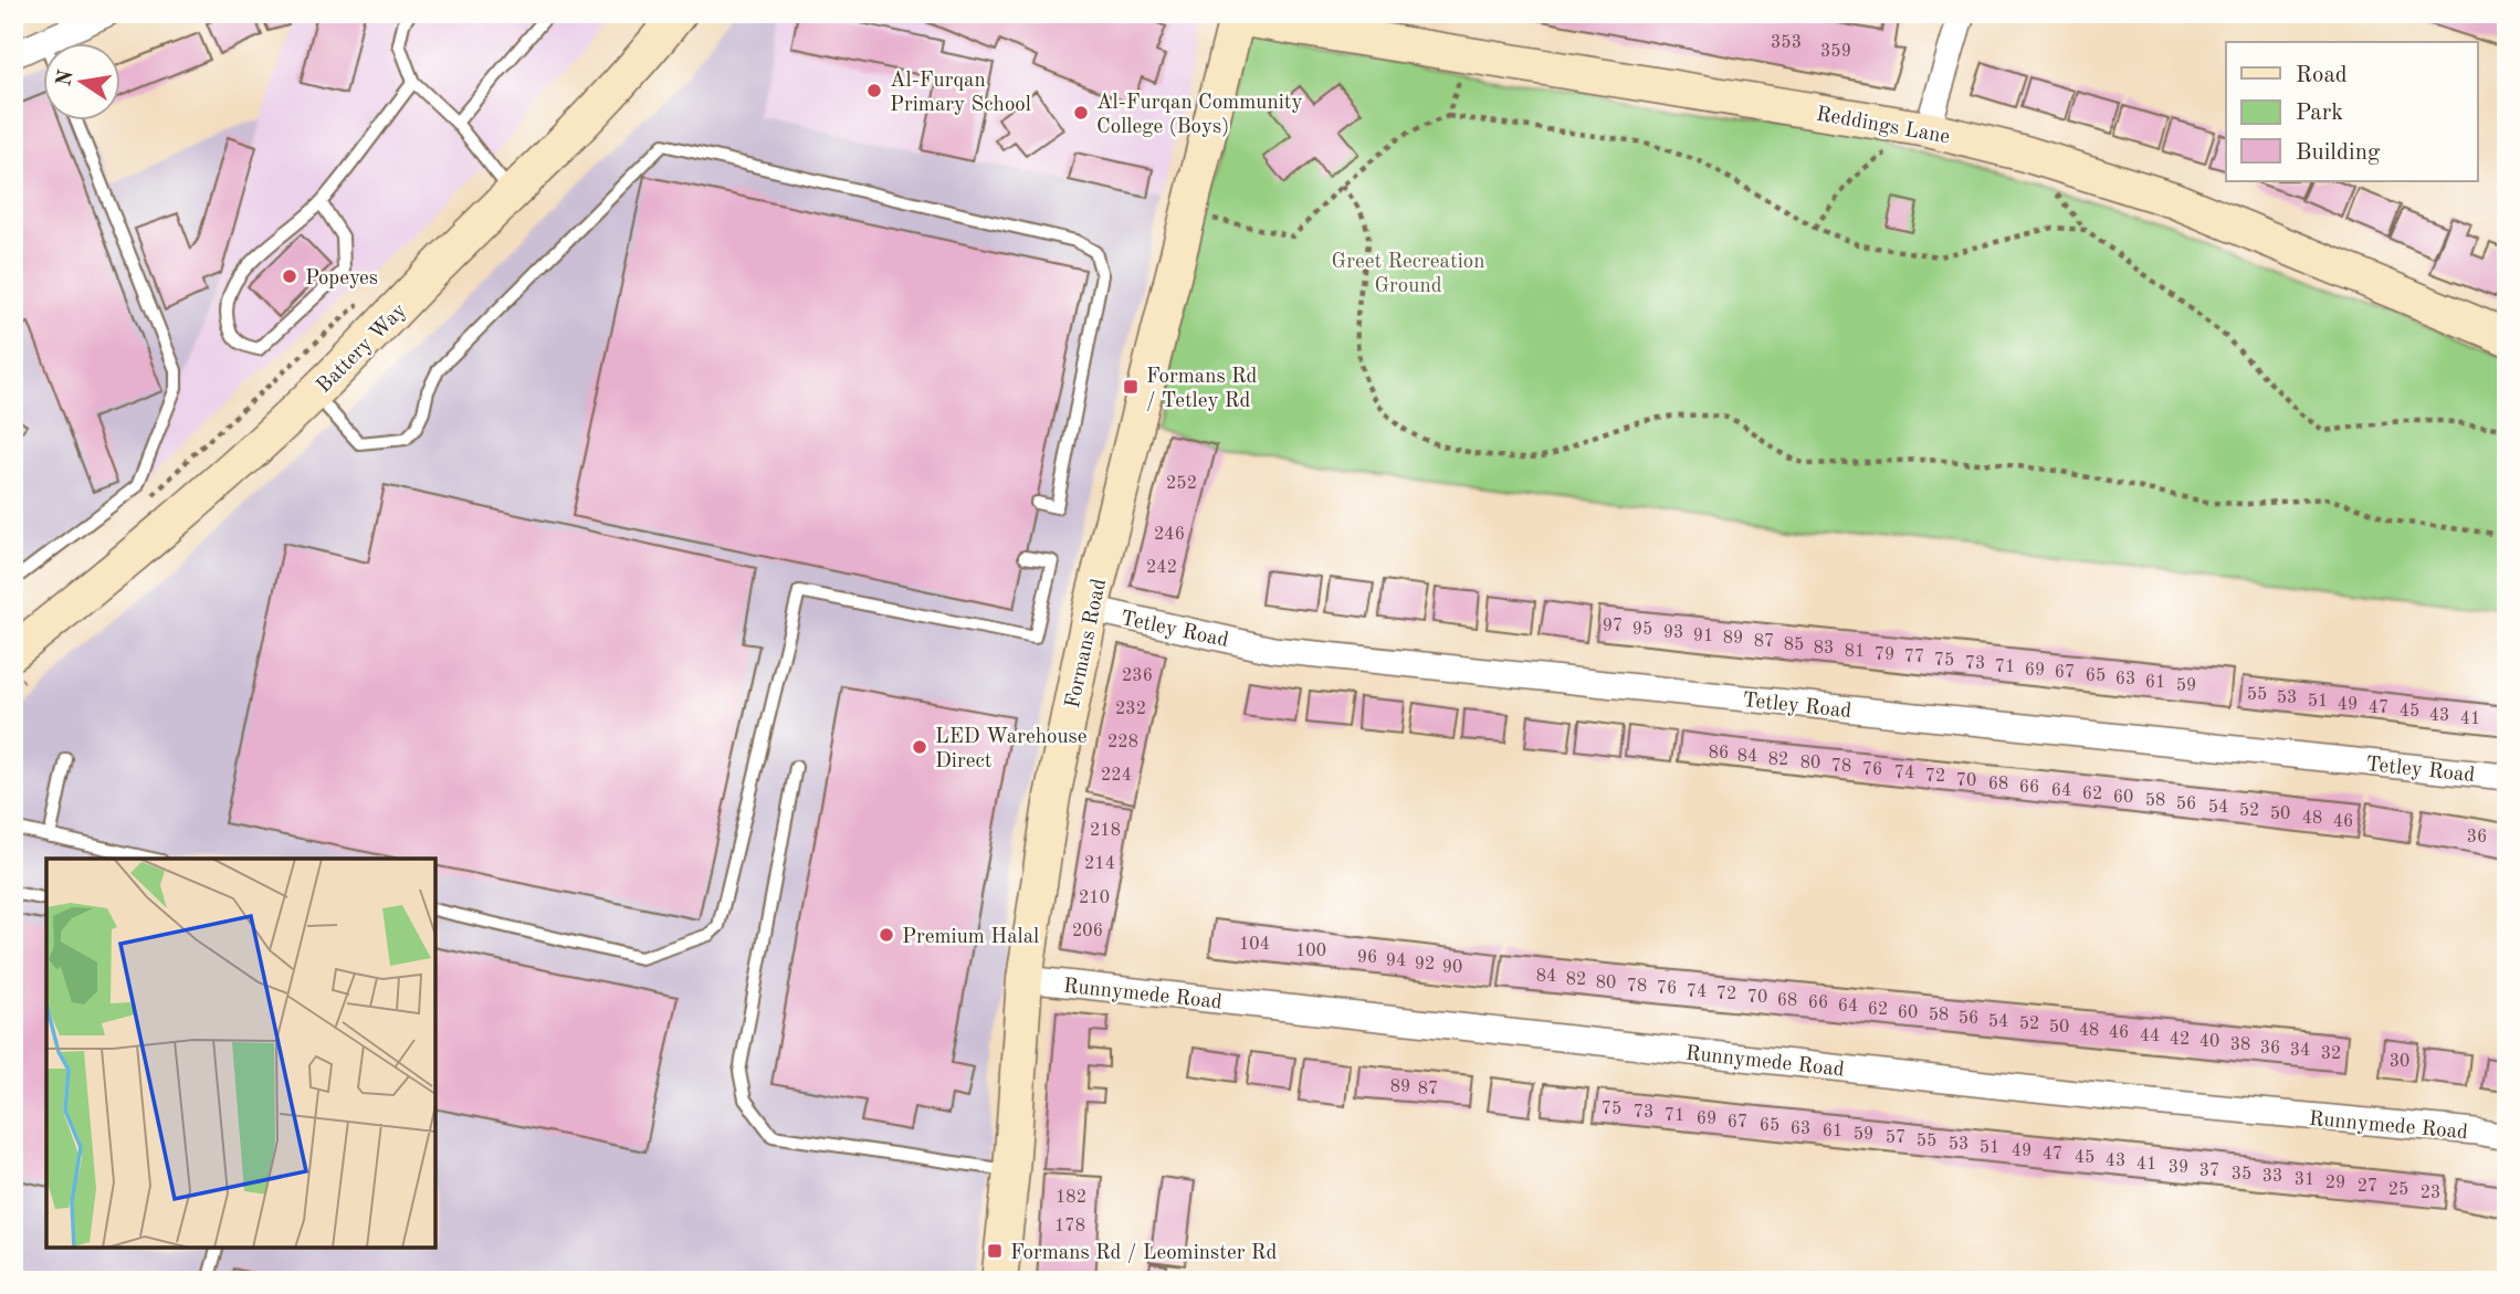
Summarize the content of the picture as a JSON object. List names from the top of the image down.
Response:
{
  "streets": {
    "street": [
      "Reddings Lane",
      "Battery Way",
      "Tetley Road",
      "Formans Road",
      "Runnymede Road"
    ]
  },
  "crossings": [
    ["Reddings Lane", "Formans Road"],
    ["Tetley Road", "Formans Road"],
    ["Formans Road", "Runnymede Road"]
  ],
  "parks": ["Greet Recreation Ground"],
  "places": {
    "other": [
      "Al-Furqan Primary School",
      "Al-Furqan Community College (Boys)",
      "Popeyes",
      "LED Warehouse Direct",
      "Premium Halal"
    ],
    "transit": ["Formans Rd / Tetley Rd", "Formans Rd / Leominster Rd"]
  },
  "house_numbers": [
    "353",
    "359",
    "252",
    "246",
    "242",
    "97",
    "95",
    "93",
    "91",
    "89",
    "87",
    "85",
    "83",
    "81",
    "79",
    "77",
    "75",
    "73",
    "71",
    "69",
    "67",
    "236",
    "65",
    "63",
    "61",
    "59",
    "55",
    "53",
    "51",
    "49",
    "47",
    "232",
    "45",
    "43",
    "41",
    "228",
    "86",
    "84",
    "82",
    "80",
    "78",
    "76",
    "74",
    "224",
    "72",
    "70",
    "68",
    "66",
    "64",
    "62",
    "60",
    "58",
    "56",
    "54",
    "52",
    "50",
    "48",
    "46",
    "218",
    "36",
    "214",
    "210",
    "206",
    "104",
    "100",
    "96",
    "94",
    "92",
    "90",
    "84",
    "82",
    "80",
    "78",
    "76",
    "74",
    "72",
    "70",
    "68",
    "66",
    "64",
    "62",
    "60",
    "58",
    "56",
    "54",
    "52",
    "50",
    "48",
    "46",
    "44",
    "42",
    "40",
    "38",
    "36",
    "34",
    "32",
    "30",
    "89",
    "87",
    "75",
    "73",
    "71",
    "69",
    "67",
    "65",
    "63",
    "61",
    "59",
    "57",
    "55",
    "53",
    "51",
    "49",
    "47",
    "45",
    "43",
    "41",
    "39",
    "37",
    "35",
    "33",
    "31",
    "29",
    "27",
    "25",
    "23",
    "182",
    "178"
  ],
  "legend": ["Road", "Park", "Building"],
  "north": "left"
}
